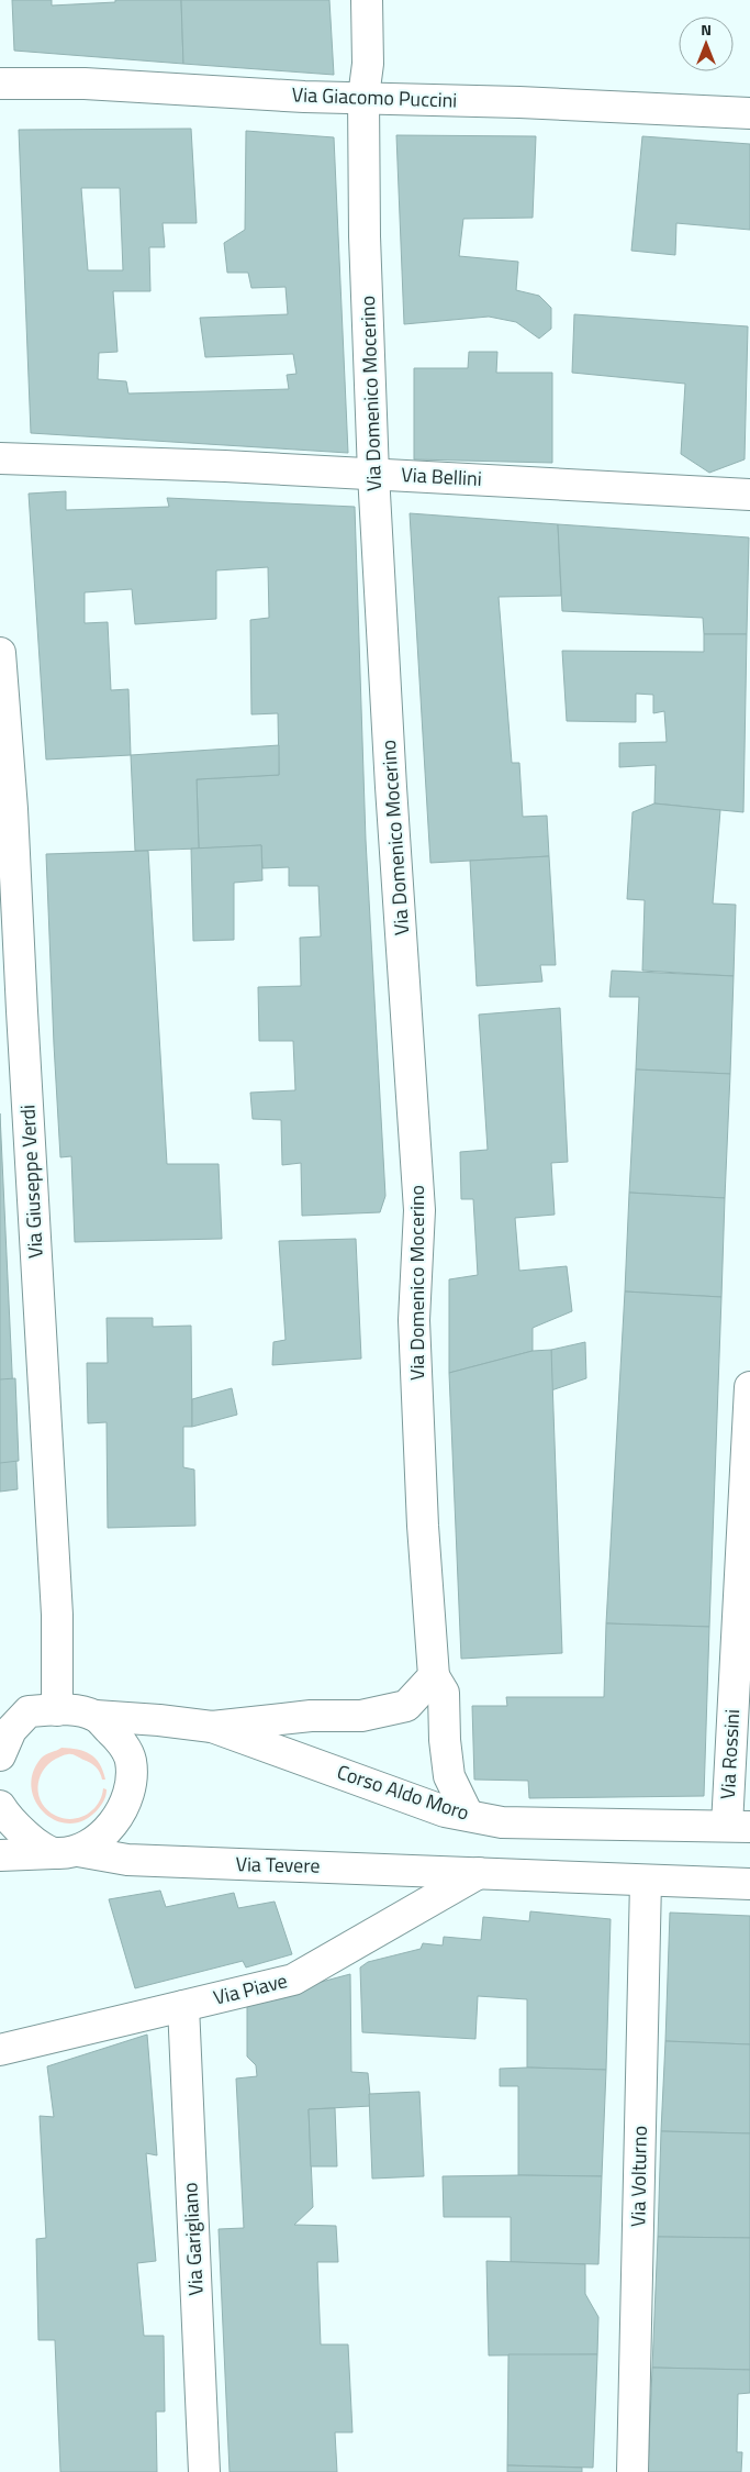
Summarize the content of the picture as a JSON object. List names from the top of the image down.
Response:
{
  "streets": {
    "street": [
      "Via Giacomo Puccini",
      "Via Domenico Mocerino",
      "Via Bellini",
      "Via Giuseppe Verdi",
      "Via Rossini",
      "Corso Aldo Moro",
      "Via Tevere",
      "Via Piave",
      "Via Volturno",
      "Via Garigliano"
    ]
  },
  "crossings": [
    ["Via Giacomo Puccini", "Via Domenico Mocerino"],
    ["Via Domenico Mocerino", "Via Bellini"],
    ["Via Domenico Mocerino", "Corso Aldo Moro"],
    ["Via Giuseppe Verdi", "Corso Aldo Moro"],
    ["Via Rossini", "Corso Aldo Moro"],
    ["Via Tevere", "Via Piave"],
    ["Via Piave", "Via Garigliano"]
  ],
  "north": "top"
}
